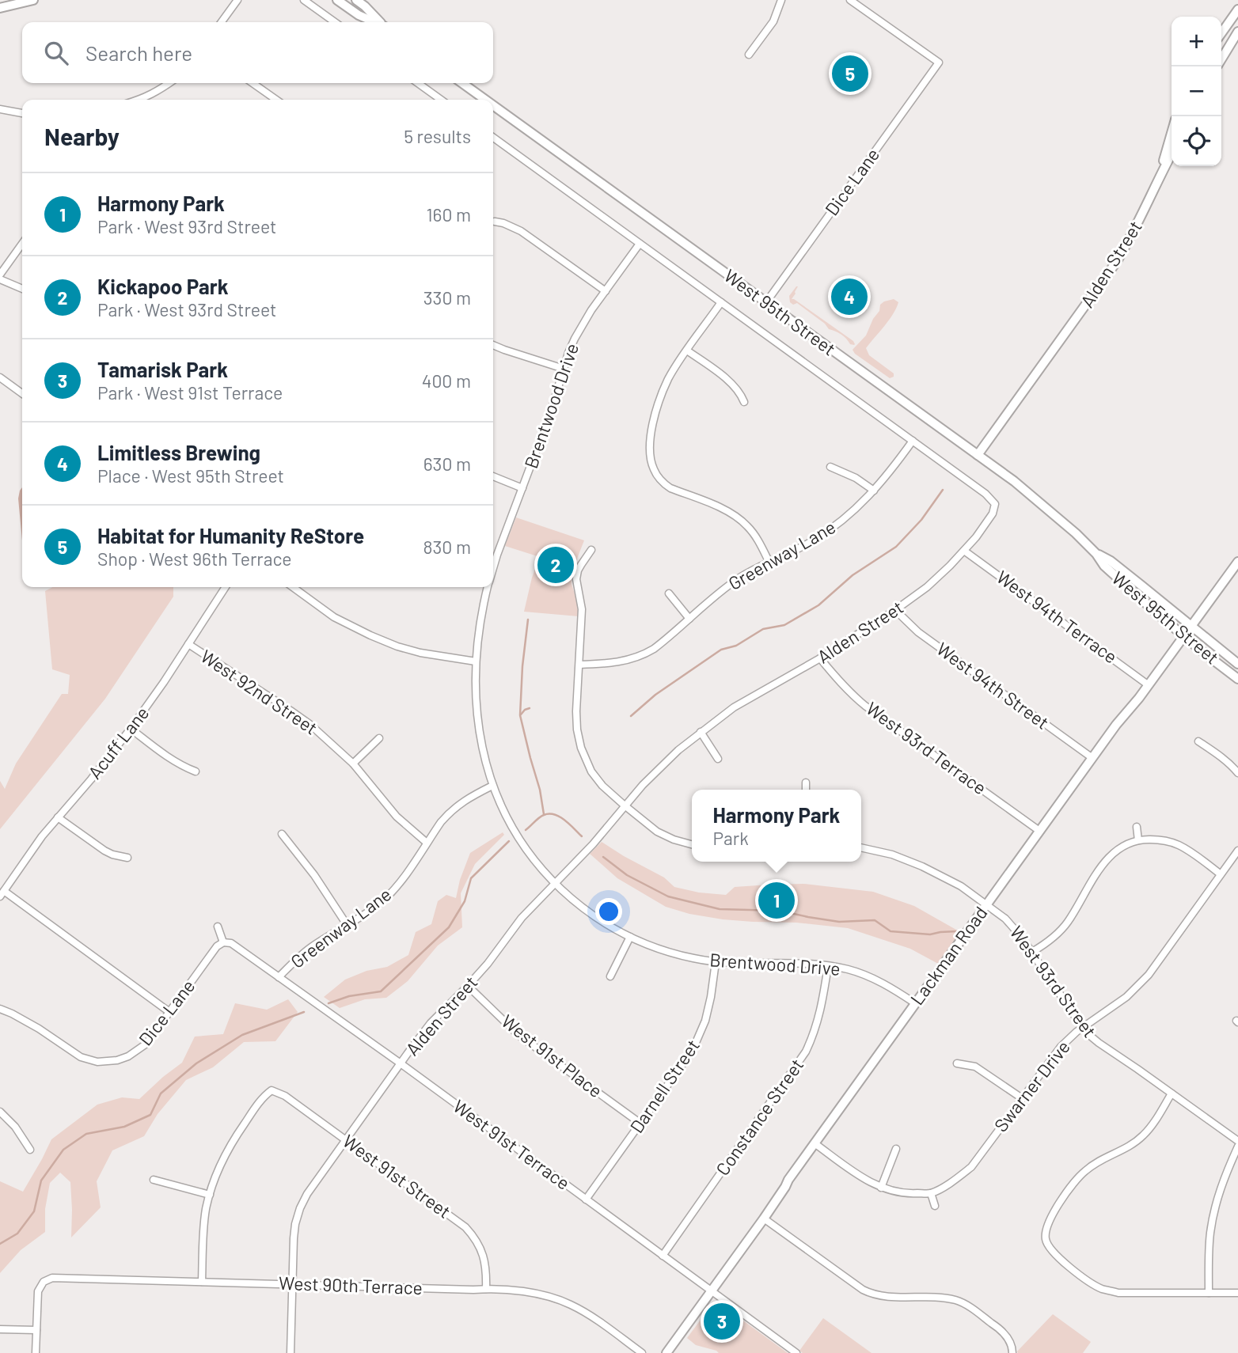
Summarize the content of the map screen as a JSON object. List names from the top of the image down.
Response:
{
  "streets": {
    "main road": ["Alden Street", "West 95th Street", "Lackman Road"],
    "street": [
      "Dice Lane",
      "Brentwood Drive",
      "Greenway Lane",
      "West 94th Terrace",
      "West 94th Street",
      "West 92nd Street",
      "Acuff Lane",
      "West 93rd Terrace",
      "West 93rd Street",
      "West 91st Place",
      "Darnell Street",
      "Swarner Drive",
      "Constance Street",
      "West 91st Terrace",
      "West 91st Street",
      "West 90th Terrace"
    ]
  },
  "crossings": [
    ["Dice Lane", "West 95th Street"],
    ["Dice Lane", "West 91st Terrace"],
    ["Alden Street", "West 95th Street"],
    ["Alden Street", "Brentwood Drive"],
    ["Alden Street", "West 94th Terrace"],
    ["Alden Street", "West 94th Street"],
    ["Alden Street", "West 93rd Terrace"],
    ["Alden Street", "West 91st Place"],
    ["Alden Street", "West 91st Terrace"],
    ["Alden Street", "West 91st Street"],
    ["Alden Street", "West 90th Terrace"],
    ["West 95th Street", "Brentwood Drive"],
    ["West 95th Street", "Greenway Lane"],
    ["West 95th Street", "Lackman Road"],
    ["Brentwood Drive", "Greenway Lane"],
    ["Brentwood Drive", "Lackman Road"],
    ["Brentwood Drive", "Darnell Street"],
    ["Brentwood Drive", "Constance Street"],
    ["Greenway Lane", "West 92nd Street"],
    ["Greenway Lane", "West 91st Terrace"],
    ["West 94th Terrace", "Lackman Road"],
    ["West 94th Street", "Lackman Road"],
    ["West 92nd Street", "Acuff Lane"],
    ["West 93rd Terrace", "Lackman Road"],
    ["Lackman Road", "West 93rd Street"],
    ["Lackman Road", "Swarner Drive"],
    ["Lackman Road", "West 91st Terrace"],
    ["West 93rd Street", "Swarner Drive"],
    ["West 91st Place", "Darnell Street"],
    ["Darnell Street", "West 91st Terrace"],
    ["Constance Street", "West 91st Terrace"],
    ["West 91st Street", "West 90th Terrace"]
  ],
  "page": {
    "map_buttons": ["+", "−"],
    "search": "Search here",
    "pins": [
      "5",
      "4",
      "2",
      "1",
      "3"
    ],
    "heading": ["Nearby", "5 results"],
    "list": [
      {
        "mark": "1",
        "name": "Harmony Park",
        "note": "Park · West 93rd Street",
        "value": "160 m"
      },
      {
        "mark": "2",
        "name": "Kickapoo Park",
        "note": "Park · West 93rd Street",
        "value": "330 m"
      },
      {
        "mark": "3",
        "name": "Tamarisk Park",
        "note": "Park · West 91st Terrace",
        "value": "400 m"
      },
      {
        "mark": "4",
        "name": "Limitless Brewing",
        "note": "Place · West 95th Street",
        "value": "630 m"
      },
      {
        "mark": "5",
        "name": "Habitat for Humanity ReStore",
        "note": "Shop · West 96th Terrace",
        "value": "830 m"
      }
    ],
    "popup": ["Harmony Park", "Park"]
  }
}
